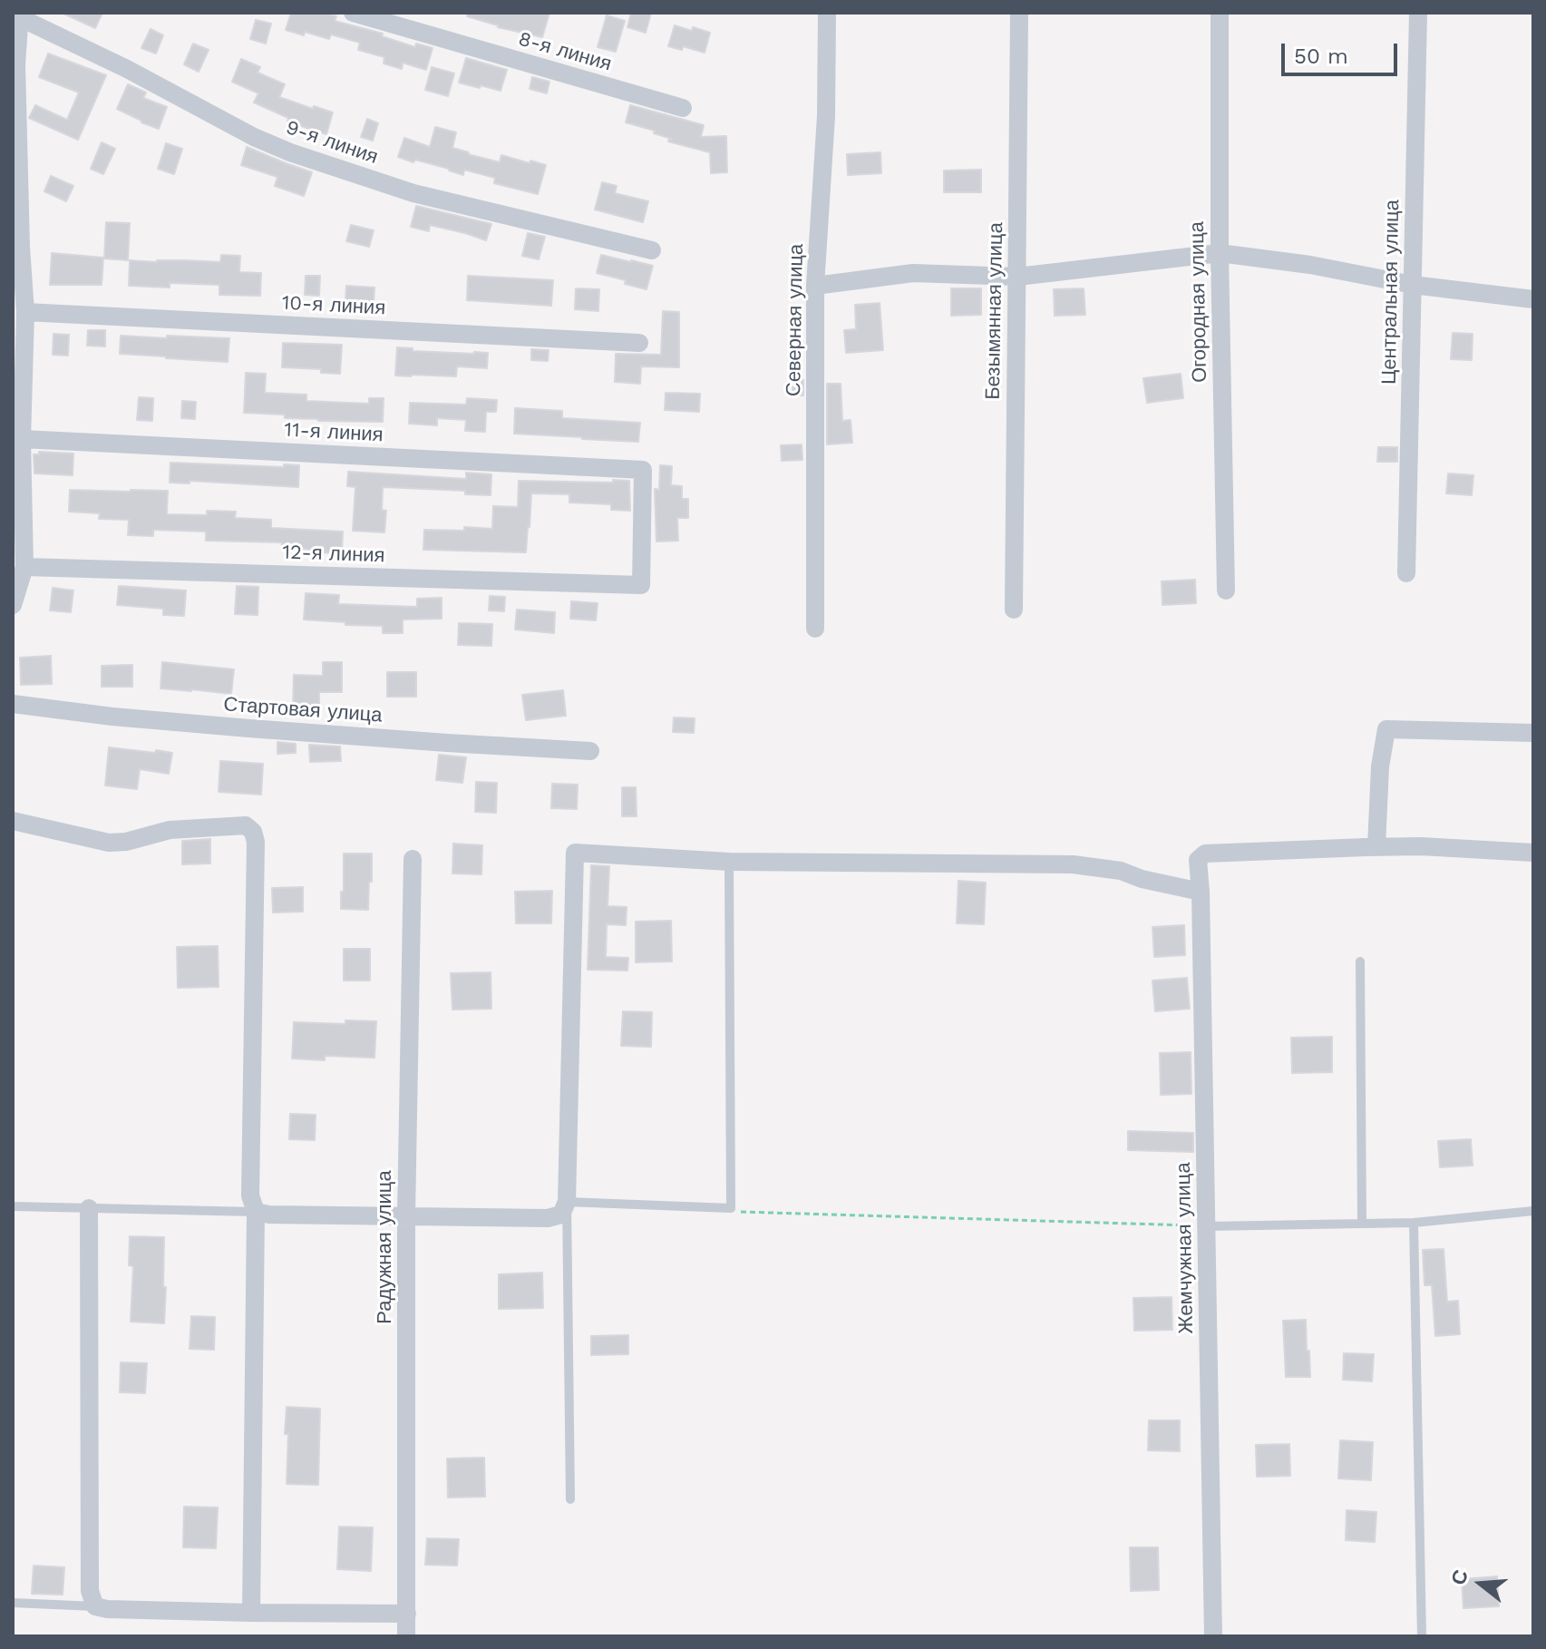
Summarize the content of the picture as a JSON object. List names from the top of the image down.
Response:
{
  "streets": {
    "street": [
      "8-я линия",
      "9-я линия",
      "Центральная улица",
      "Огородная улица",
      "10-я линия",
      "Безымянная улица",
      "Северная улица",
      "11-я линия",
      "12-я линия",
      "Стартовая улица",
      "Радужная улица",
      "Жемчужная улица"
    ]
  },
  "crossings": [
    ["11-я линия", "12-я линия"]
  ],
  "scale_bar": "50 m",
  "north": "left"
}
